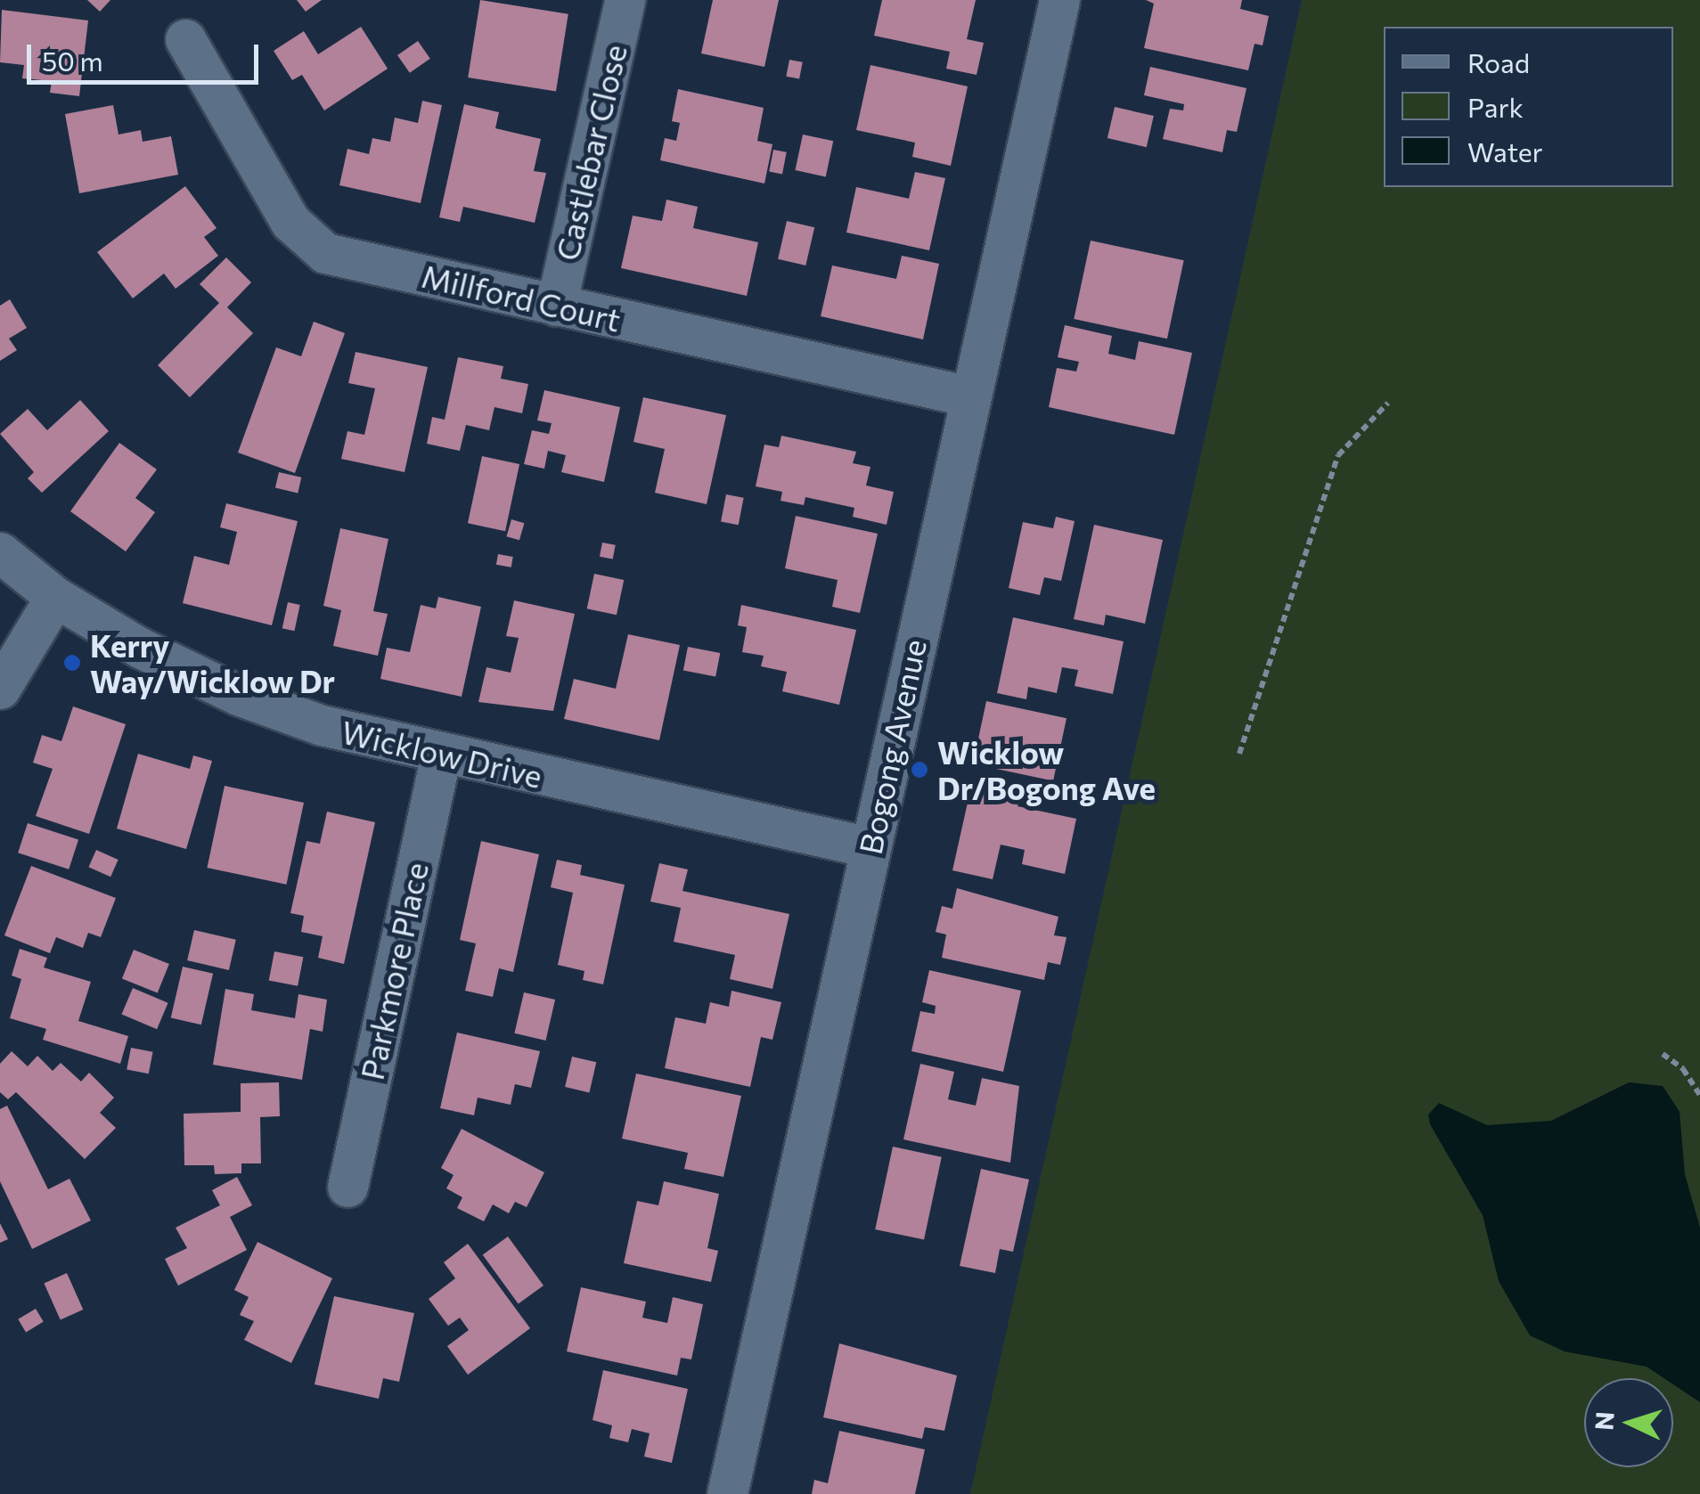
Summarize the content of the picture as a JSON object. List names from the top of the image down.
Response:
{
  "streets": {
    "street": [
      "Castlebar Close",
      "Millford Court",
      "Bogong Avenue",
      "Wicklow Drive",
      "Parkmore Place"
    ]
  },
  "crossings": [
    ["Castlebar Close", "Millford Court"],
    ["Millford Court", "Bogong Avenue"],
    ["Bogong Avenue", "Wicklow Drive"],
    ["Wicklow Drive", "Parkmore Place"]
  ],
  "places": ["Kerry Way/Wicklow Dr", "Wicklow Dr/Bogong Ave"],
  "legend": ["Road", "Park", "Water"],
  "scale_bar": "50 m",
  "north": "left"
}
